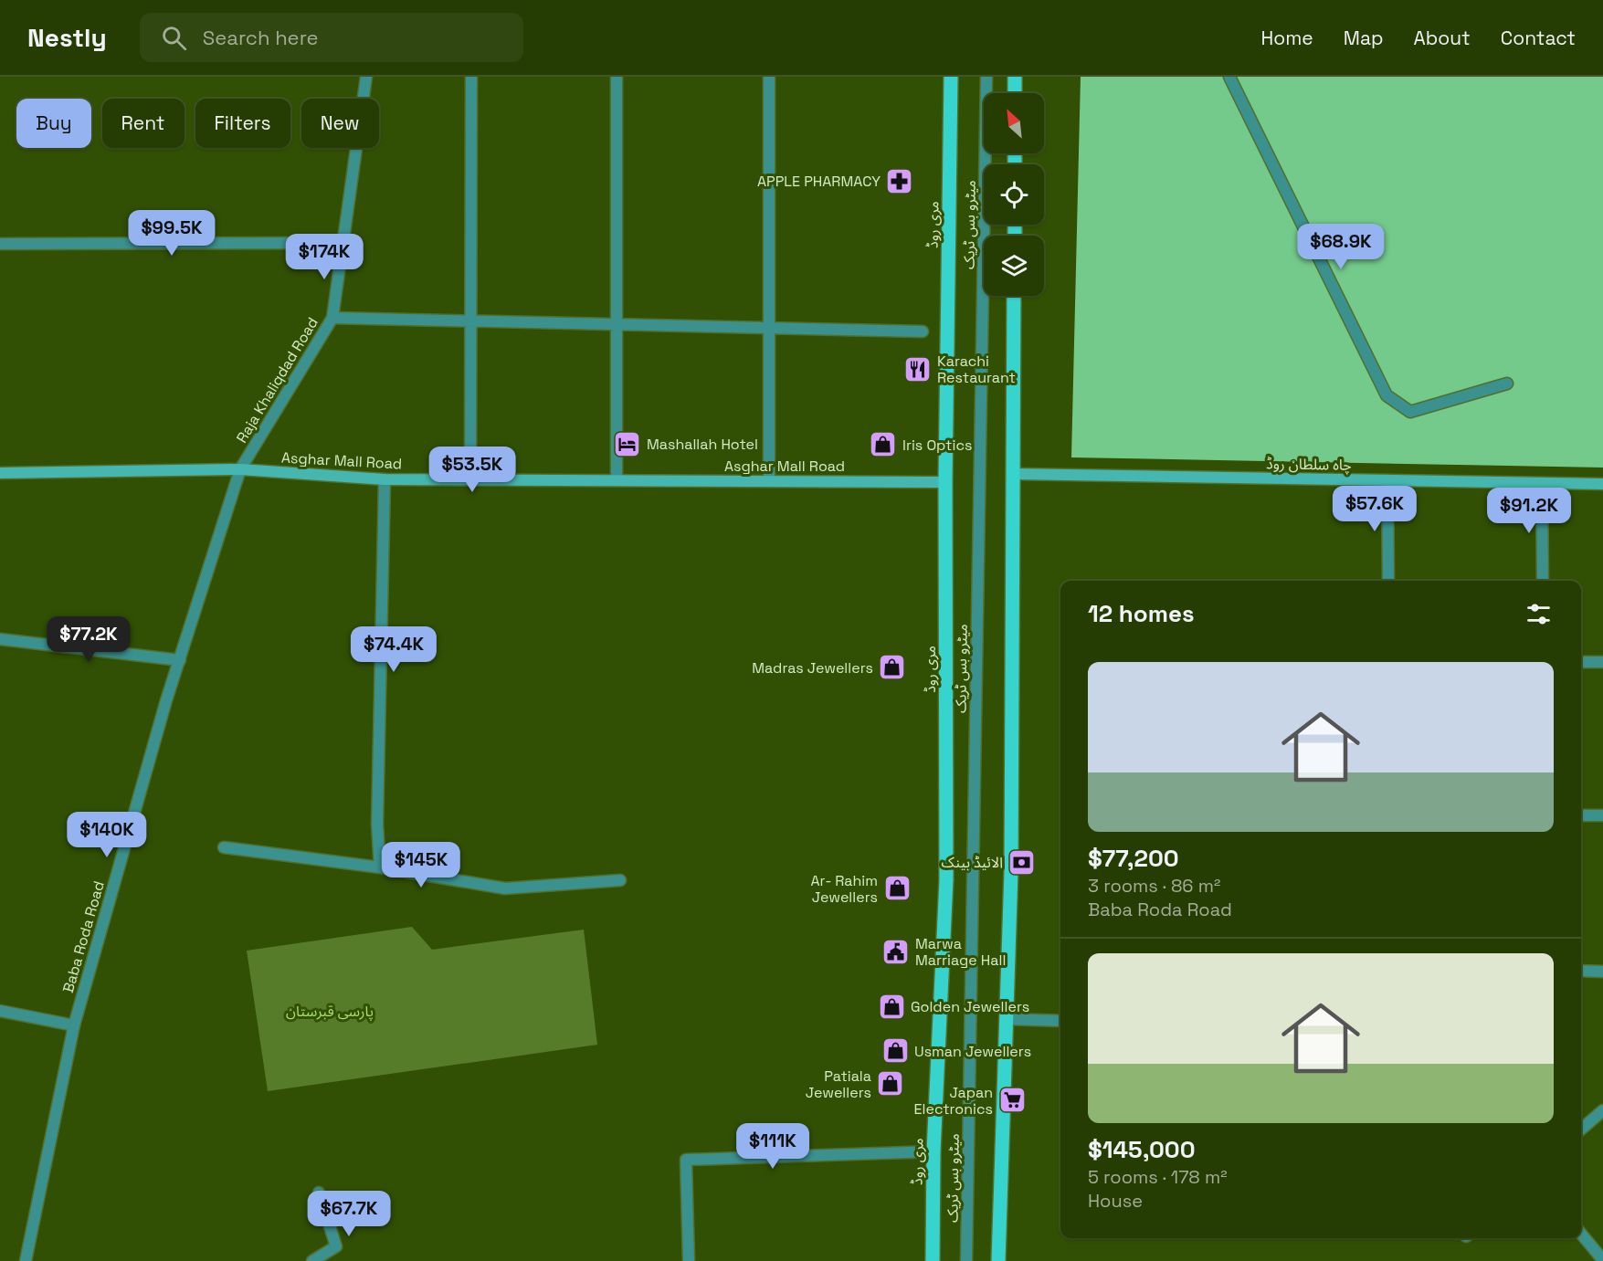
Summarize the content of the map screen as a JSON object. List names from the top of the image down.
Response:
{
  "streets": {
    "main road": ["مری روڈ", "Asghar Mall Road", "چاہ سلطان روڈ"],
    "street": ["میٹرو بس ٹریک", "Raja Khaliqdad Road", "Baba Roda Road"]
  },
  "crossings": [
    ["مری روڈ", "Asghar Mall Road"],
    ["Raja Khaliqdad Road", "Asghar Mall Road"],
    ["Raja Khaliqdad Road", "Baba Roda Road"],
    ["Asghar Mall Road", "Baba Roda Road"]
  ],
  "parks": ["پارسی قبرستان"],
  "places": {
    "pharmacy": ["APPLE PHARMACY"],
    "restaurant": ["Karachi Restaurant"],
    "hotel": ["Mashallah Hotel"],
    "shop": [
      "Iris Optics",
      "Madras Jewellers",
      "Ar- Rahim Jewellers",
      "Golden Jewellers",
      "Usman Jewellers",
      "Patiala Jewellers"
    ],
    "bank": ["الائیڈ بینک"],
    "public building": ["Marwa Marriage Hall"],
    "supermarket": ["Japan Electronics"]
  },
  "north": "top left",
  "page": {
    "header": "Nestly",
    "search": "Search here",
    "nav": [
      "Home",
      "Map",
      "About",
      "Contact"
    ],
    "chip": [
      "Buy",
      "Rent",
      "Filters",
      "New"
    ],
    "price": [
      "$99.5K",
      "$68.9K",
      "$174K",
      "$53.5K",
      "$57.6K",
      "$91.2K",
      "$77.2K",
      "$74.4K",
      "$140K",
      "$145K",
      "$111K",
      "$67.7K"
    ],
    "heading": "12 homes",
    "list": [
      {
        "name": "$77,200",
        "note": "3 rooms · 86 m² · Baba Roda Road"
      },
      {
        "name": "$145,000",
        "note": "5 rooms · 178 m² · House"
      }
    ]
  }
}
